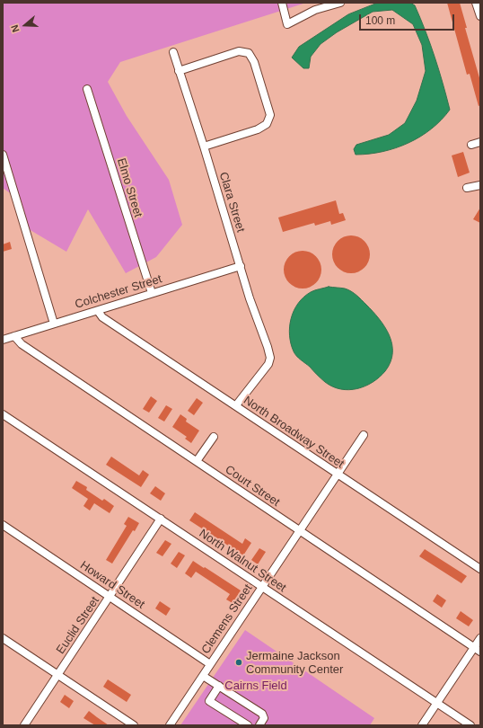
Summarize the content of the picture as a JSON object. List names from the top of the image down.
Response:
{
  "streets": {
    "street": [
      "Elmo Street",
      "Clara Street",
      "Colchester Street",
      "North Broadway Street",
      "Court Street",
      "North Walnut Street",
      "Howard Street",
      "Clemens Street",
      "Euclid Street"
    ]
  },
  "crossings": [
    ["Elmo Street", "Colchester Street"],
    ["Clara Street", "Colchester Street"],
    ["Clara Street", "North Broadway Street"],
    ["Colchester Street", "North Broadway Street"],
    ["Colchester Street", "Court Street"],
    ["North Broadway Street", "Clemens Street"],
    ["Court Street", "Clemens Street"],
    ["North Walnut Street", "Clemens Street"],
    ["North Walnut Street", "Euclid Street"],
    ["Howard Street", "Clemens Street"],
    ["Howard Street", "Euclid Street"]
  ],
  "parks": ["Cairns Field"],
  "places": ["Jermaine Jackson Community Center"],
  "scale_bar": "100 m",
  "north": "left"
}
